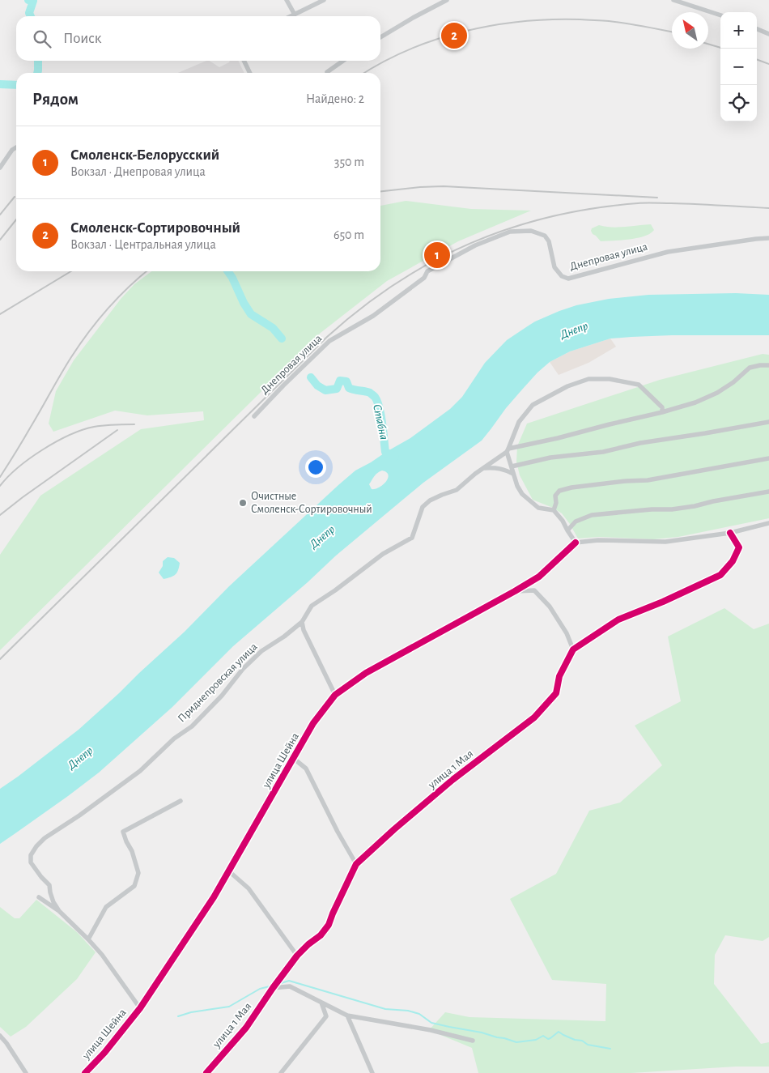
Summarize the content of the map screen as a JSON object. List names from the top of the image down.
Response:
{
  "streets": {
    "street": [
      "Днепровая улица",
      "Приднепровская улица",
      "улица Шейна",
      "улица 1 Мая"
    ]
  },
  "water": ["Днепр", "Стабна"],
  "places": ["Очистные Смоленск-Сортировочный"],
  "north": "top left",
  "page": {
    "map_buttons": ["+", "−"],
    "search": "Поиск",
    "pins": ["2", "1"],
    "heading": ["Рядом", "Найдено: 2"],
    "list": [
      {
        "mark": "1",
        "name": "Смоленск-Белорусский",
        "note": "Вокзал · Днепровая улица",
        "value": "350 m"
      },
      {
        "mark": "2",
        "name": "Смоленск-Сортировочный",
        "note": "Вокзал · Центральная улица",
        "value": "650 m"
      }
    ]
  }
}
